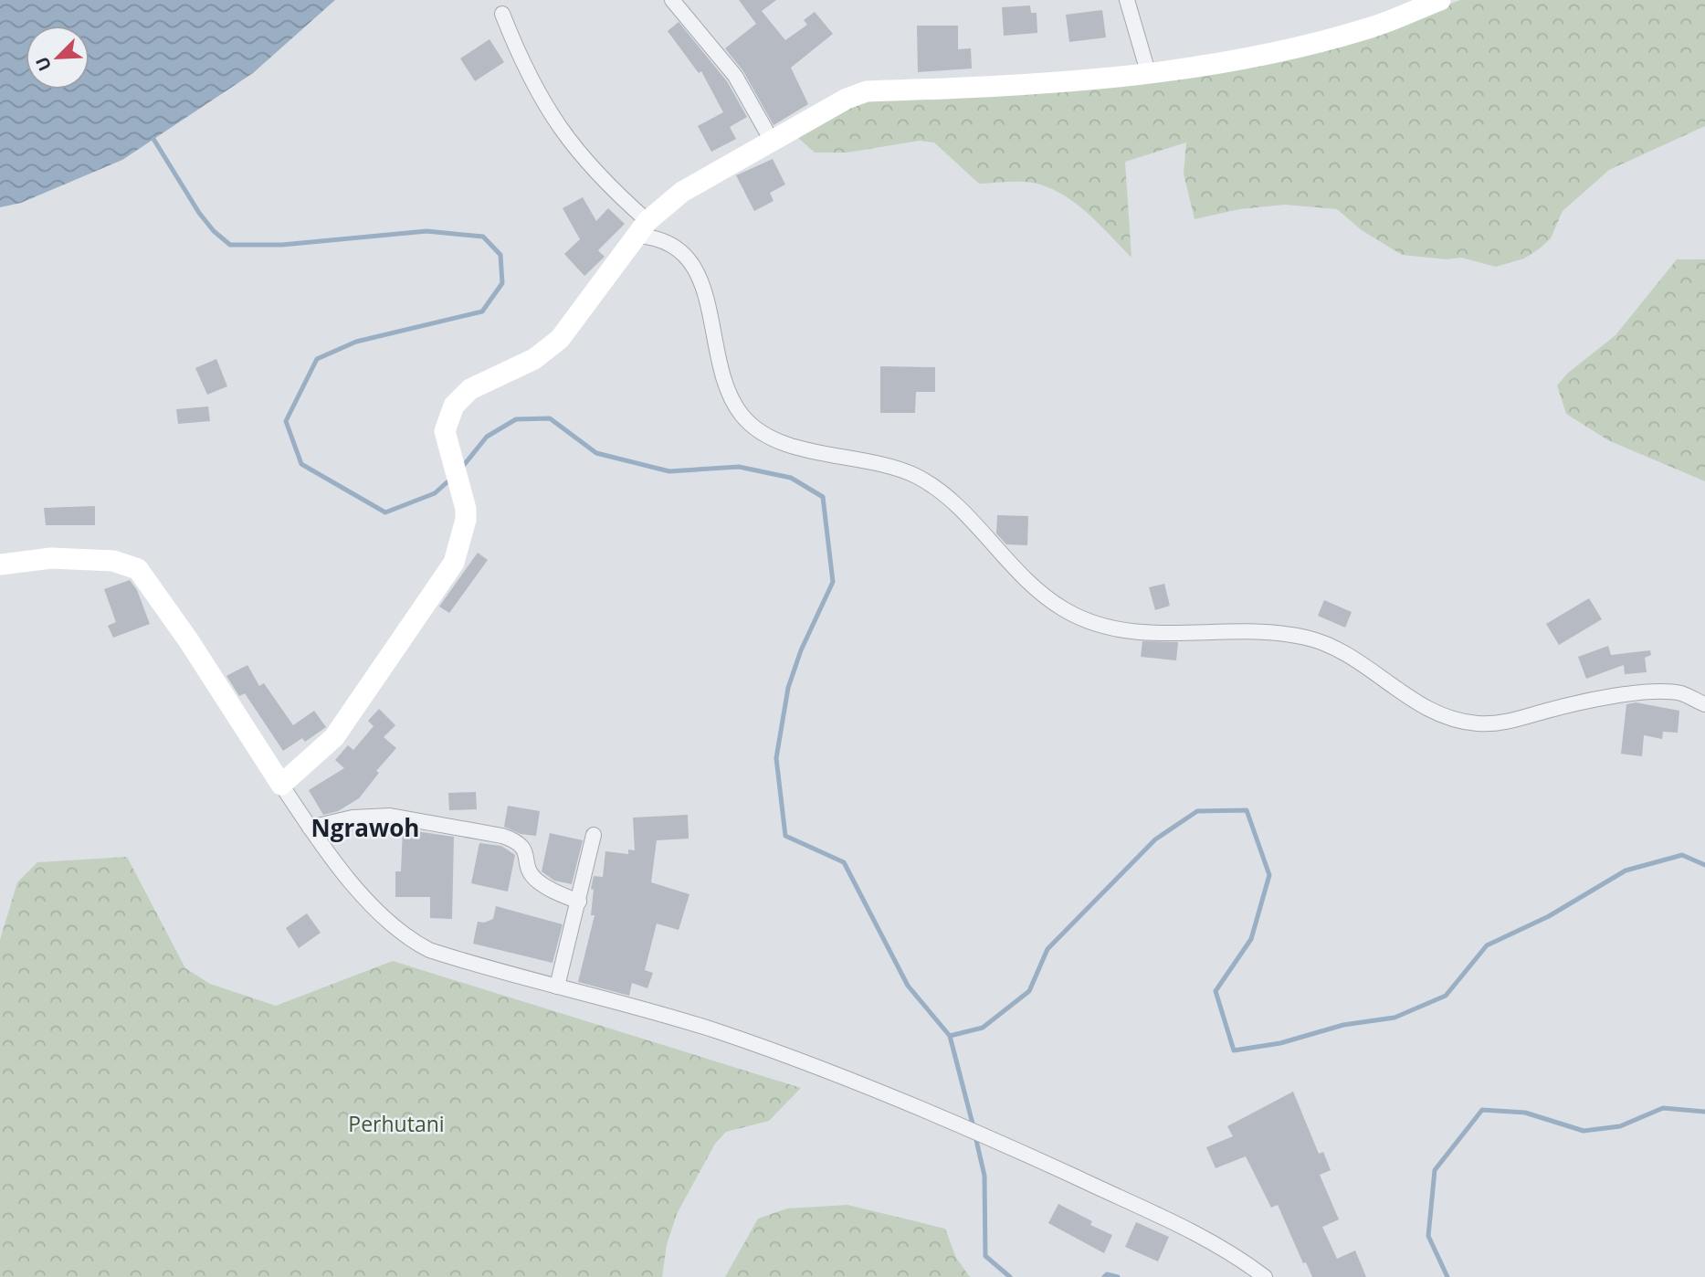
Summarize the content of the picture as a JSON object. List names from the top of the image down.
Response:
{
  "districts": ["Ngrawoh"],
  "parks": ["Perhutani"],
  "north": "bottom left"
}
